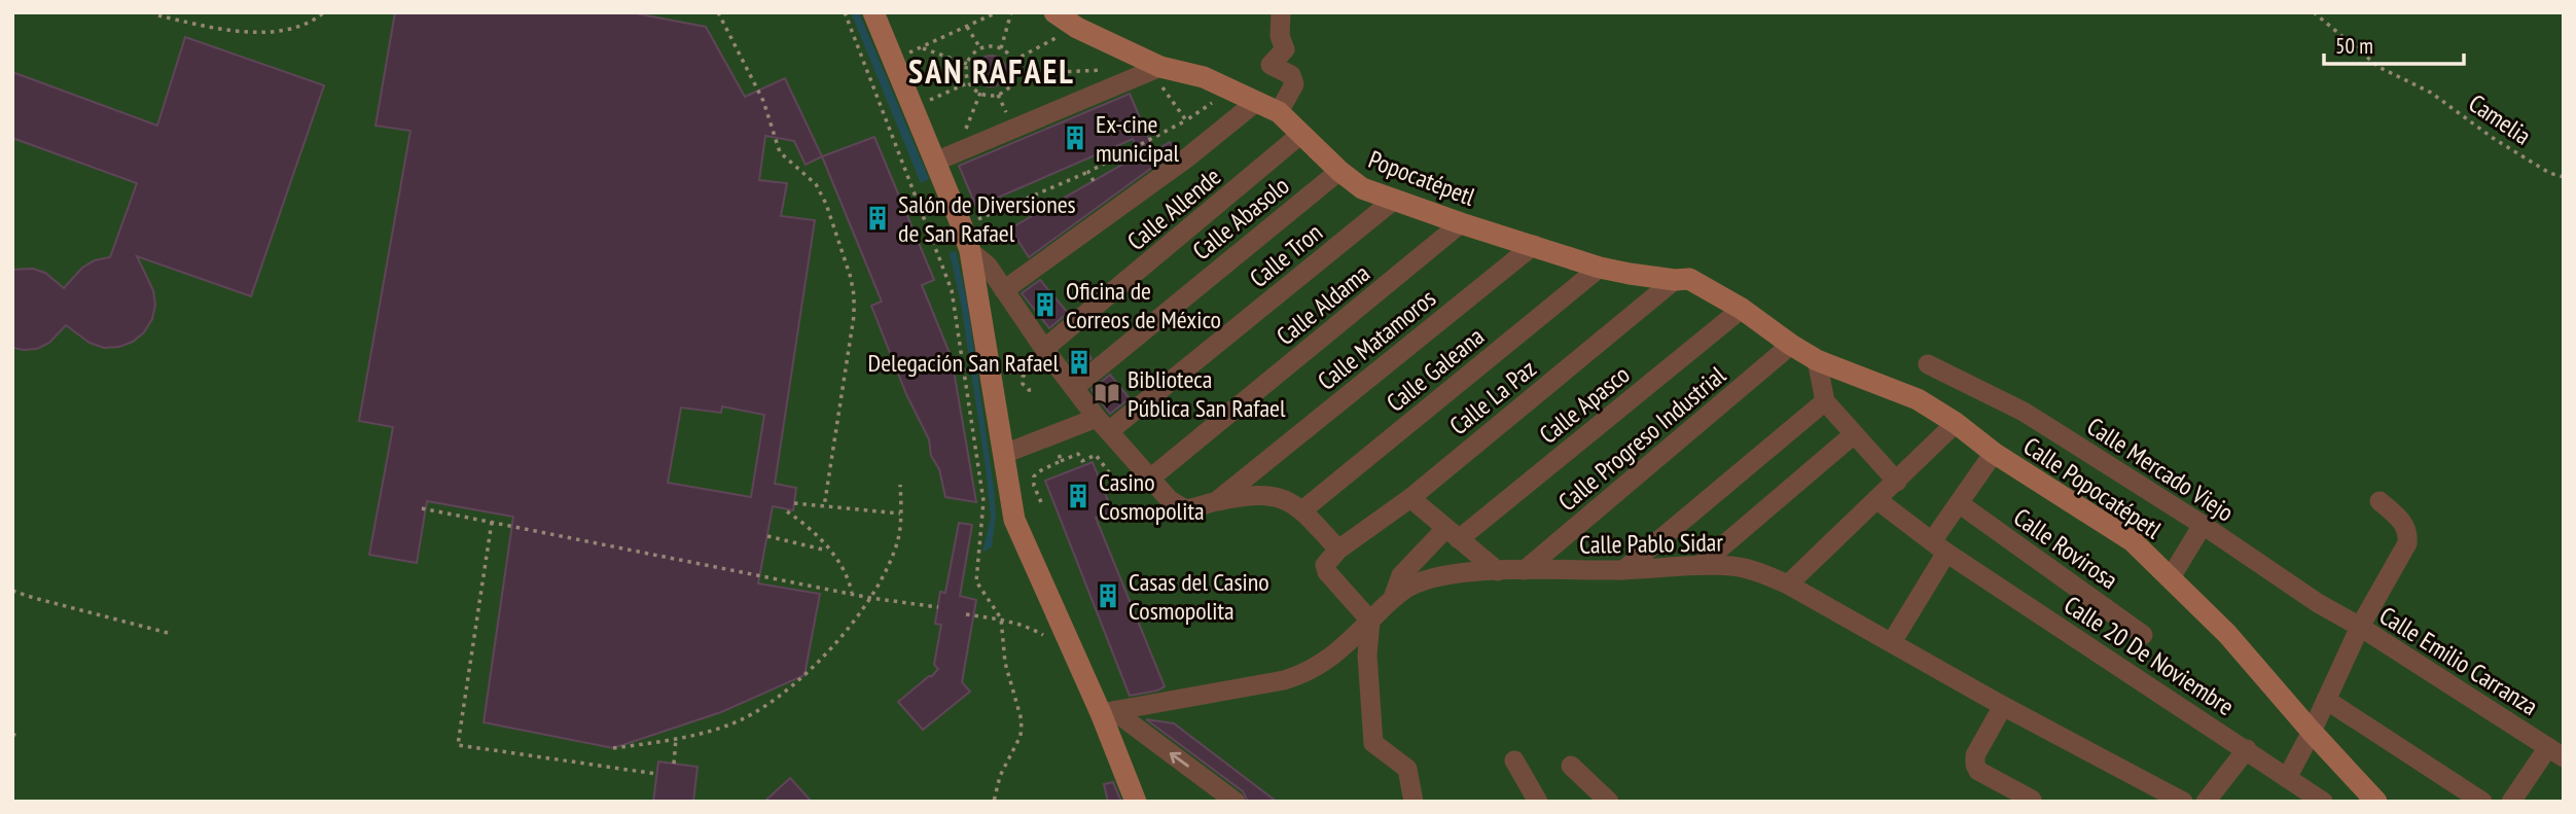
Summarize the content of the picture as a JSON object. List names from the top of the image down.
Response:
{
  "streets": {
    "street": [
      "Popocatépetl",
      "Calle Allende",
      "Calle Abasolo",
      "Calle Tron",
      "Calle Aldama",
      "Calle Matamoros",
      "Calle Galeana",
      "Calle La Paz",
      "Calle Apasco",
      "Calle Progreso Industrial",
      "Calle Mercado Viejo",
      "Calle Popocatépetl",
      "Calle Pablo Sidar",
      "Calle Rovirosa",
      "Calle 20 De Noviembre",
      "Calle Emilio Carranza"
    ],
    "path": ["Camelia"]
  },
  "crossings": [
    ["Popocatépetl", "Calle Allende"],
    ["Popocatépetl", "Calle Abasolo"],
    ["Popocatépetl", "Calle Tron"],
    ["Popocatépetl", "Calle Aldama"],
    ["Popocatépetl", "Calle Matamoros"],
    ["Popocatépetl", "Calle Galeana"],
    ["Popocatépetl", "Calle La Paz"],
    ["Popocatépetl", "Calle Apasco"],
    ["Popocatépetl", "Calle Progreso Industrial"],
    ["Popocatépetl", "Calle Popocatépetl"],
    ["Calle Apasco", "Calle Pablo Sidar"],
    ["Calle Progreso Industrial", "Calle Popocatépetl"],
    ["Calle Progreso Industrial", "Calle Pablo Sidar"],
    ["Calle Mercado Viejo", "Calle Emilio Carranza"],
    ["Calle Popocatépetl", "Calle Emilio Carranza"],
    ["Calle 20 De Noviembre", "Calle Emilio Carranza"]
  ],
  "districts": ["SAN RAFAEL"],
  "places": {
    "building": [
      "Ex-cine municipal",
      "Salón de Diversiones de San Rafael",
      "Oficina de Correos de México",
      "Delegación San Rafael",
      "Casino Cosmopolita",
      "Casas del Casino Cosmopolita"
    ],
    "library": ["Biblioteca Pública San Rafael"]
  },
  "scale_bar": "50 m"
}
